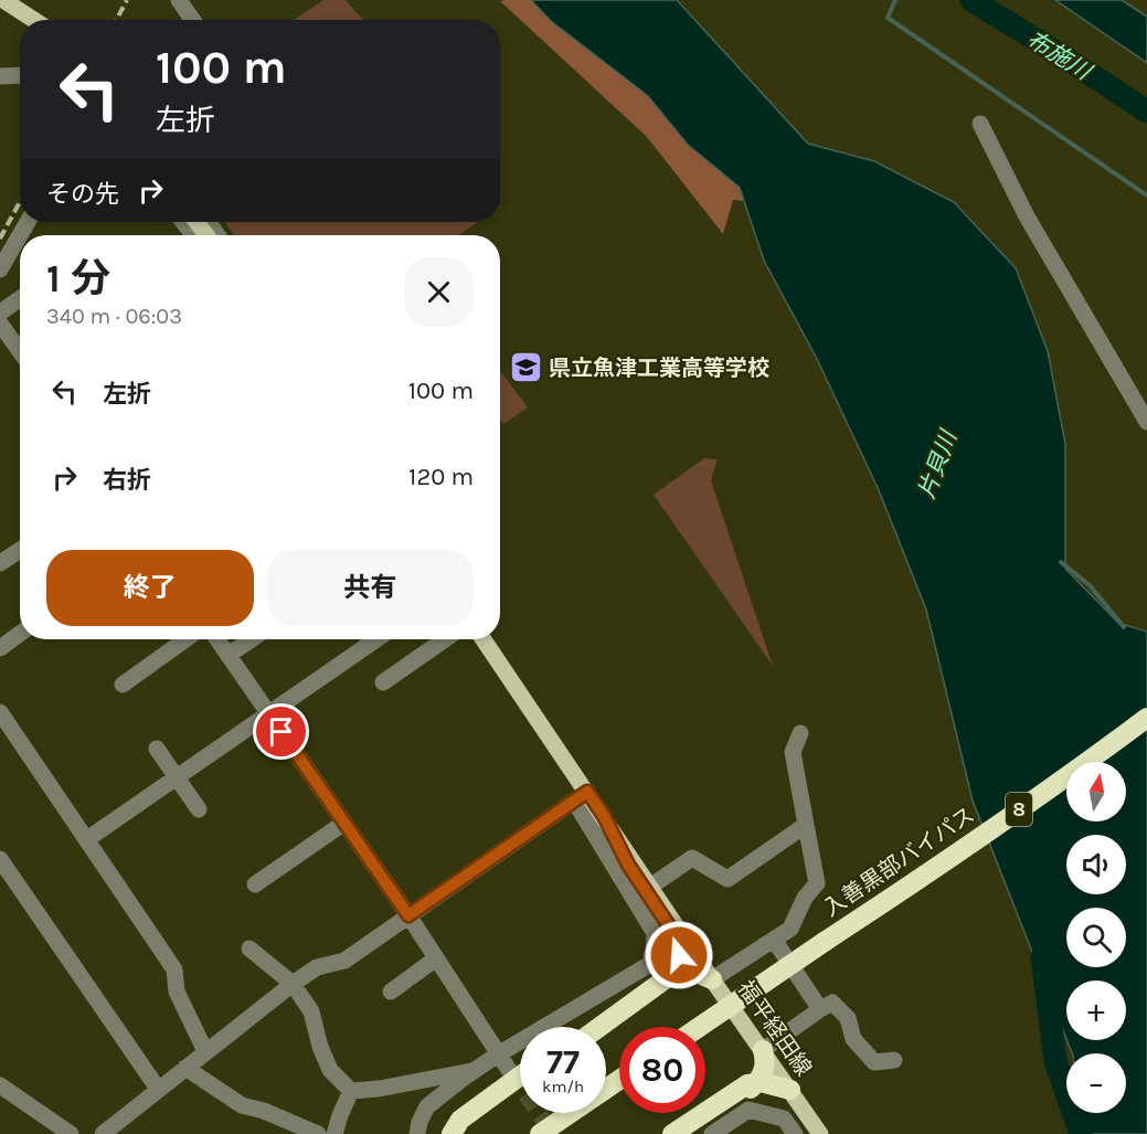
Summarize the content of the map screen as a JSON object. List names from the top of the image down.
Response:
{
  "streets": {
    "highway": ["8", "入善黒部バイパス"],
    "main road": ["福平経田線"]
  },
  "water": ["布施川", "片貝川"],
  "places": {
    "school or university": ["県立魚津工業高等学校"]
  },
  "north": "top",
  "page": {
    "turn": ["100 m", "左折"],
    "then": "その先",
    "heading": ["1 分", "340 m · 06:03"],
    "list": [
      {
        "name": "左折",
        "value": "100 m"
      },
      {
        "name": "右折",
        "value": "120 m"
      }
    ],
    "buttons": ["終了", "共有"],
    "map_buttons": ["+", "−"],
    "speed": "77 km/h",
    "limit": "80"
  }
}
